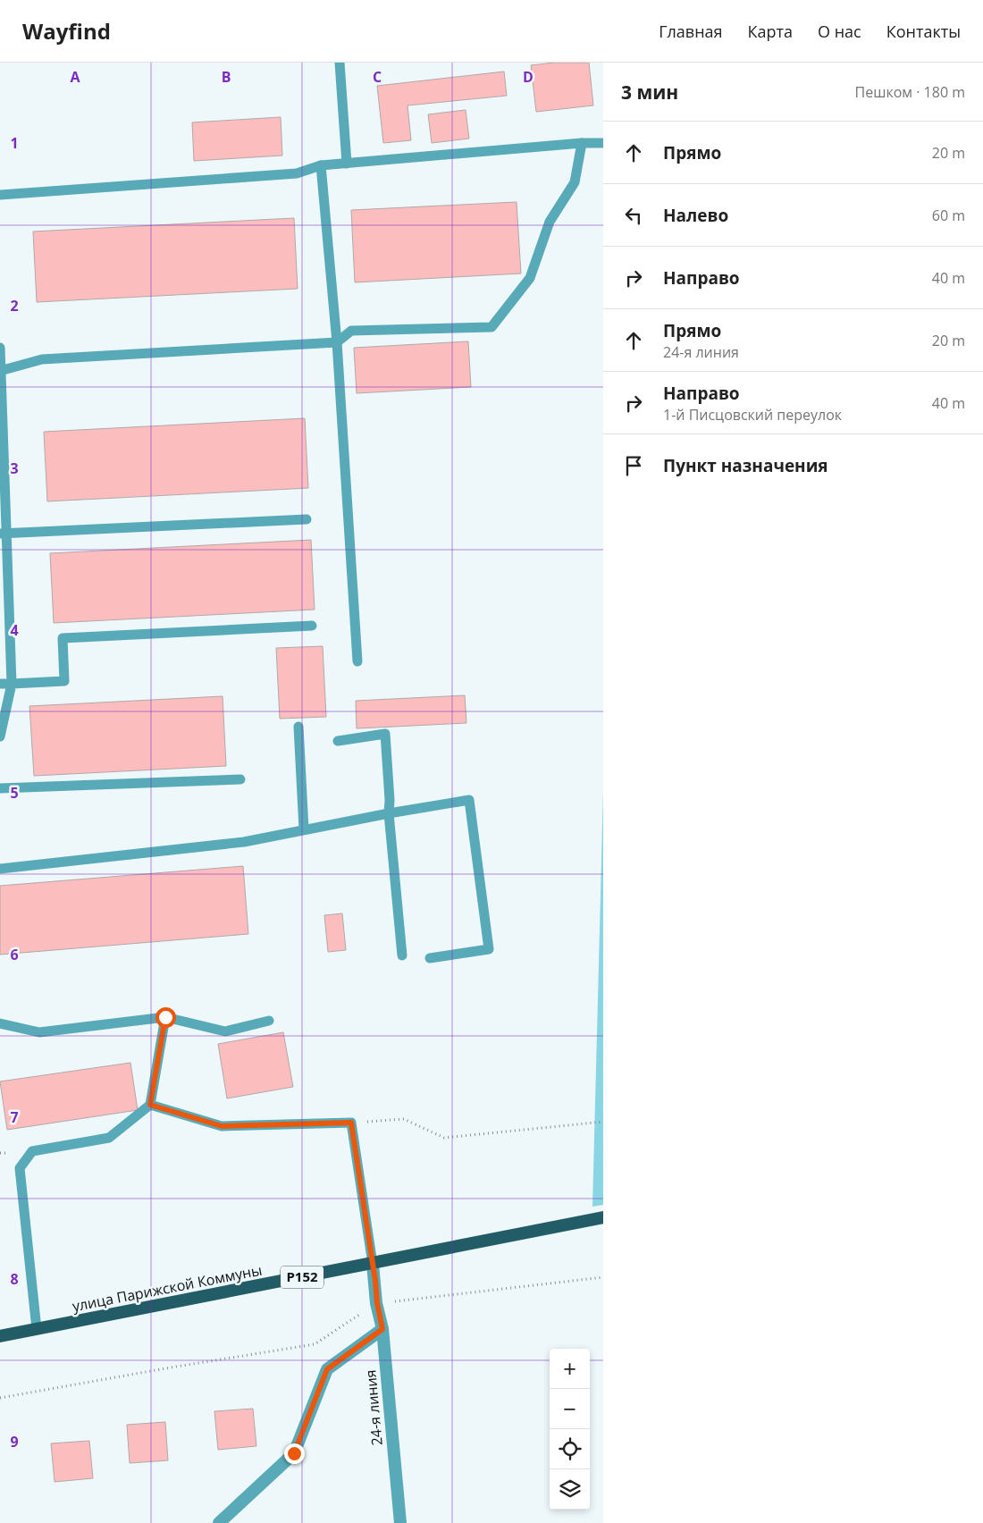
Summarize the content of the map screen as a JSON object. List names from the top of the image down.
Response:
{
  "streets": {
    "main road": ["Р152", "улица Парижской Коммуны"],
    "street": ["24-я линия"]
  },
  "crossings": [
    ["улица Парижской Коммуны", "24-я линия"]
  ],
  "page": {
    "header": "Wayfind",
    "nav": [
      "Главная",
      "Карта",
      "О нас",
      "Контакты"
    ],
    "heading": ["3 мин", "Пешком · 180 m"],
    "list": [
      ["Прямо", "20 m"],
      ["Налево", "60 m"],
      ["Направо", "40 m"],
      ["Прямо", "24-я линия", "20 m"],
      ["Направо", "1-й Писцовский переулок", "40 m"],
      "Пункт назначения"
    ],
    "map_buttons": ["+", "−"]
  },
  "grid": {
    "columns": [
      "A",
      "B",
      "C",
      "D"
    ],
    "rows": [
      "1",
      "2",
      "3",
      "4",
      "5",
      "6",
      "7",
      "8",
      "9"
    ]
  }
}
